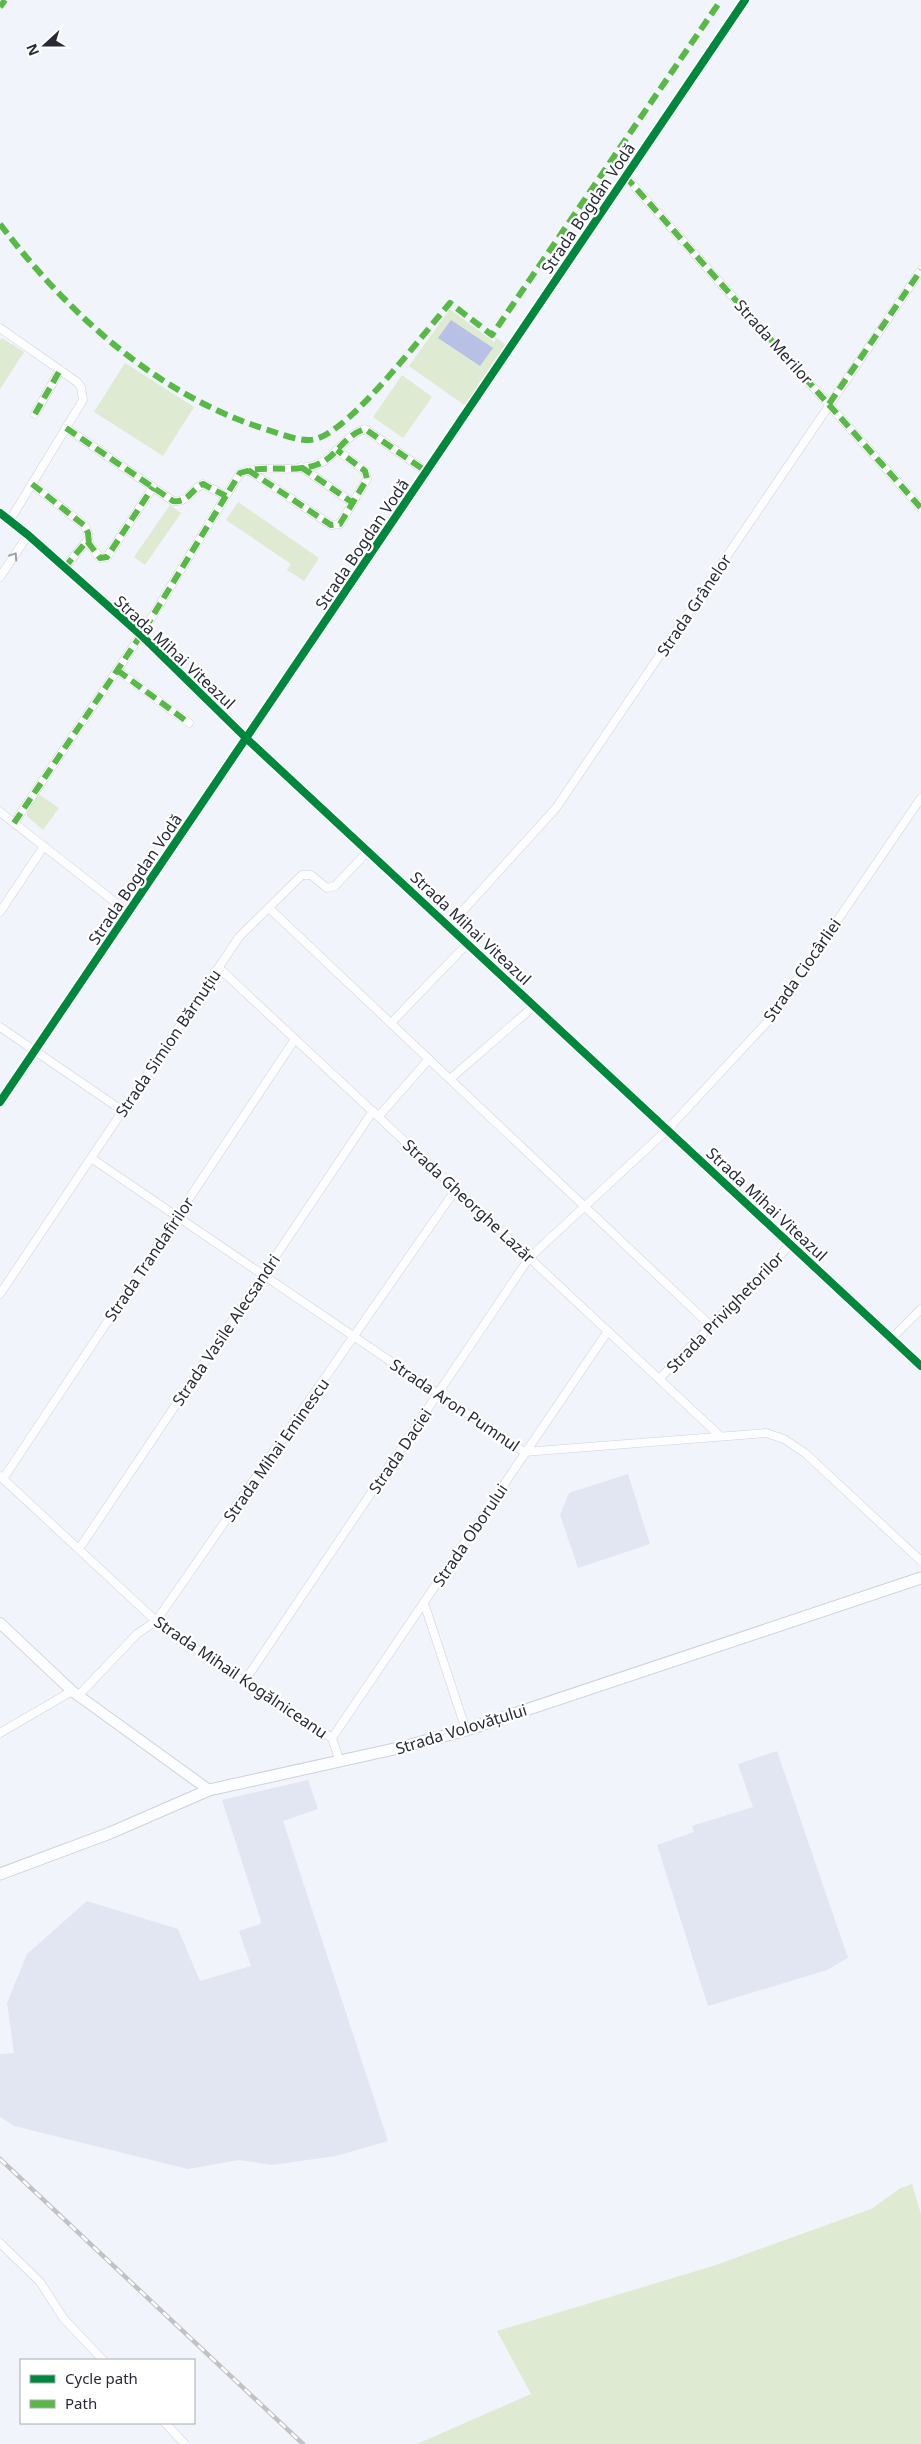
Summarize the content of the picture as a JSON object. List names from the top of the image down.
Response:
{
  "streets": {
    "main road": ["Strada Volovățului"],
    "street": [
      "Strada Bogdan Vodă",
      "Strada Merilor",
      "Strada Grânelor",
      "Strada Mihai Viteazul",
      "Strada Ciocârliei",
      "Strada Simion Bărnuțiu",
      "Strada Gheorghe Lazăr",
      "Strada Trandafirilor",
      "Strada Privighetorilor",
      "Strada Vasile Alecsandri",
      "Strada Aron Pumnul",
      "Strada Mihai Eminescu",
      "Strada Daciei",
      "Strada Oborului",
      "Strada Mihail Kogălniceanu"
    ]
  },
  "crossings": [
    ["Strada Bogdan Vodă", "Strada Merilor"],
    ["Strada Bogdan Vodă", "Strada Mihai Viteazul"],
    ["Strada Merilor", "Strada Grânelor"],
    ["Strada Grânelor", "Strada Mihai Viteazul"],
    ["Strada Mihai Viteazul", "Strada Ciocârliei"],
    ["Strada Mihai Viteazul", "Strada Simion Bărnuțiu"],
    ["Strada Mihai Viteazul", "Strada Privighetorilor"],
    ["Strada Ciocârliei", "Strada Daciei"],
    ["Strada Simion Bărnuțiu", "Strada Gheorghe Lazăr"],
    ["Strada Simion Bărnuțiu", "Strada Aron Pumnul"],
    ["Strada Gheorghe Lazăr", "Strada Trandafirilor"],
    ["Strada Gheorghe Lazăr", "Strada Privighetorilor"],
    ["Strada Gheorghe Lazăr", "Strada Vasile Alecsandri"],
    ["Strada Gheorghe Lazăr", "Strada Aron Pumnul"],
    ["Strada Gheorghe Lazăr", "Strada Mihai Eminescu"],
    ["Strada Gheorghe Lazăr", "Strada Daciei"],
    ["Strada Gheorghe Lazăr", "Strada Oborului"],
    ["Strada Trandafirilor", "Strada Aron Pumnul"],
    ["Strada Trandafirilor", "Strada Mihail Kogălniceanu"],
    ["Strada Vasile Alecsandri", "Strada Aron Pumnul"],
    ["Strada Vasile Alecsandri", "Strada Mihail Kogălniceanu"],
    ["Strada Aron Pumnul", "Strada Mihai Eminescu"],
    ["Strada Aron Pumnul", "Strada Daciei"],
    ["Strada Aron Pumnul", "Strada Oborului"],
    ["Strada Mihai Eminescu", "Strada Mihail Kogălniceanu"],
    ["Strada Daciei", "Strada Mihail Kogălniceanu"],
    ["Strada Oborului", "Strada Mihail Kogălniceanu"],
    ["Strada Mihail Kogălniceanu", "Strada Volovățului"]
  ],
  "legend": ["Cycle path", "Path"],
  "north": "left"
}
